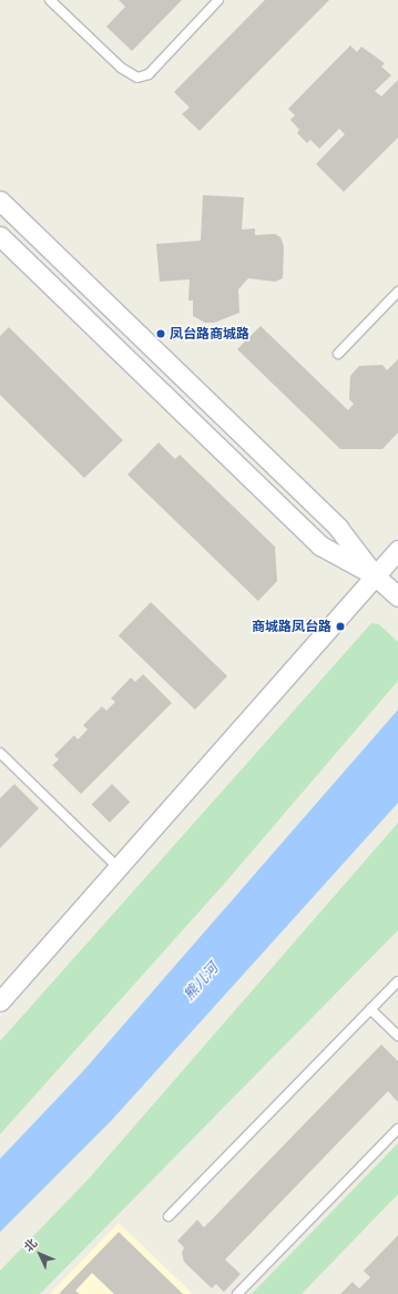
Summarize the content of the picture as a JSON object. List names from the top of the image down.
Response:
{
  "water": ["熊儿河"],
  "places": ["凤台路商城路", "商城路凤台路"],
  "north": "top left"
}
